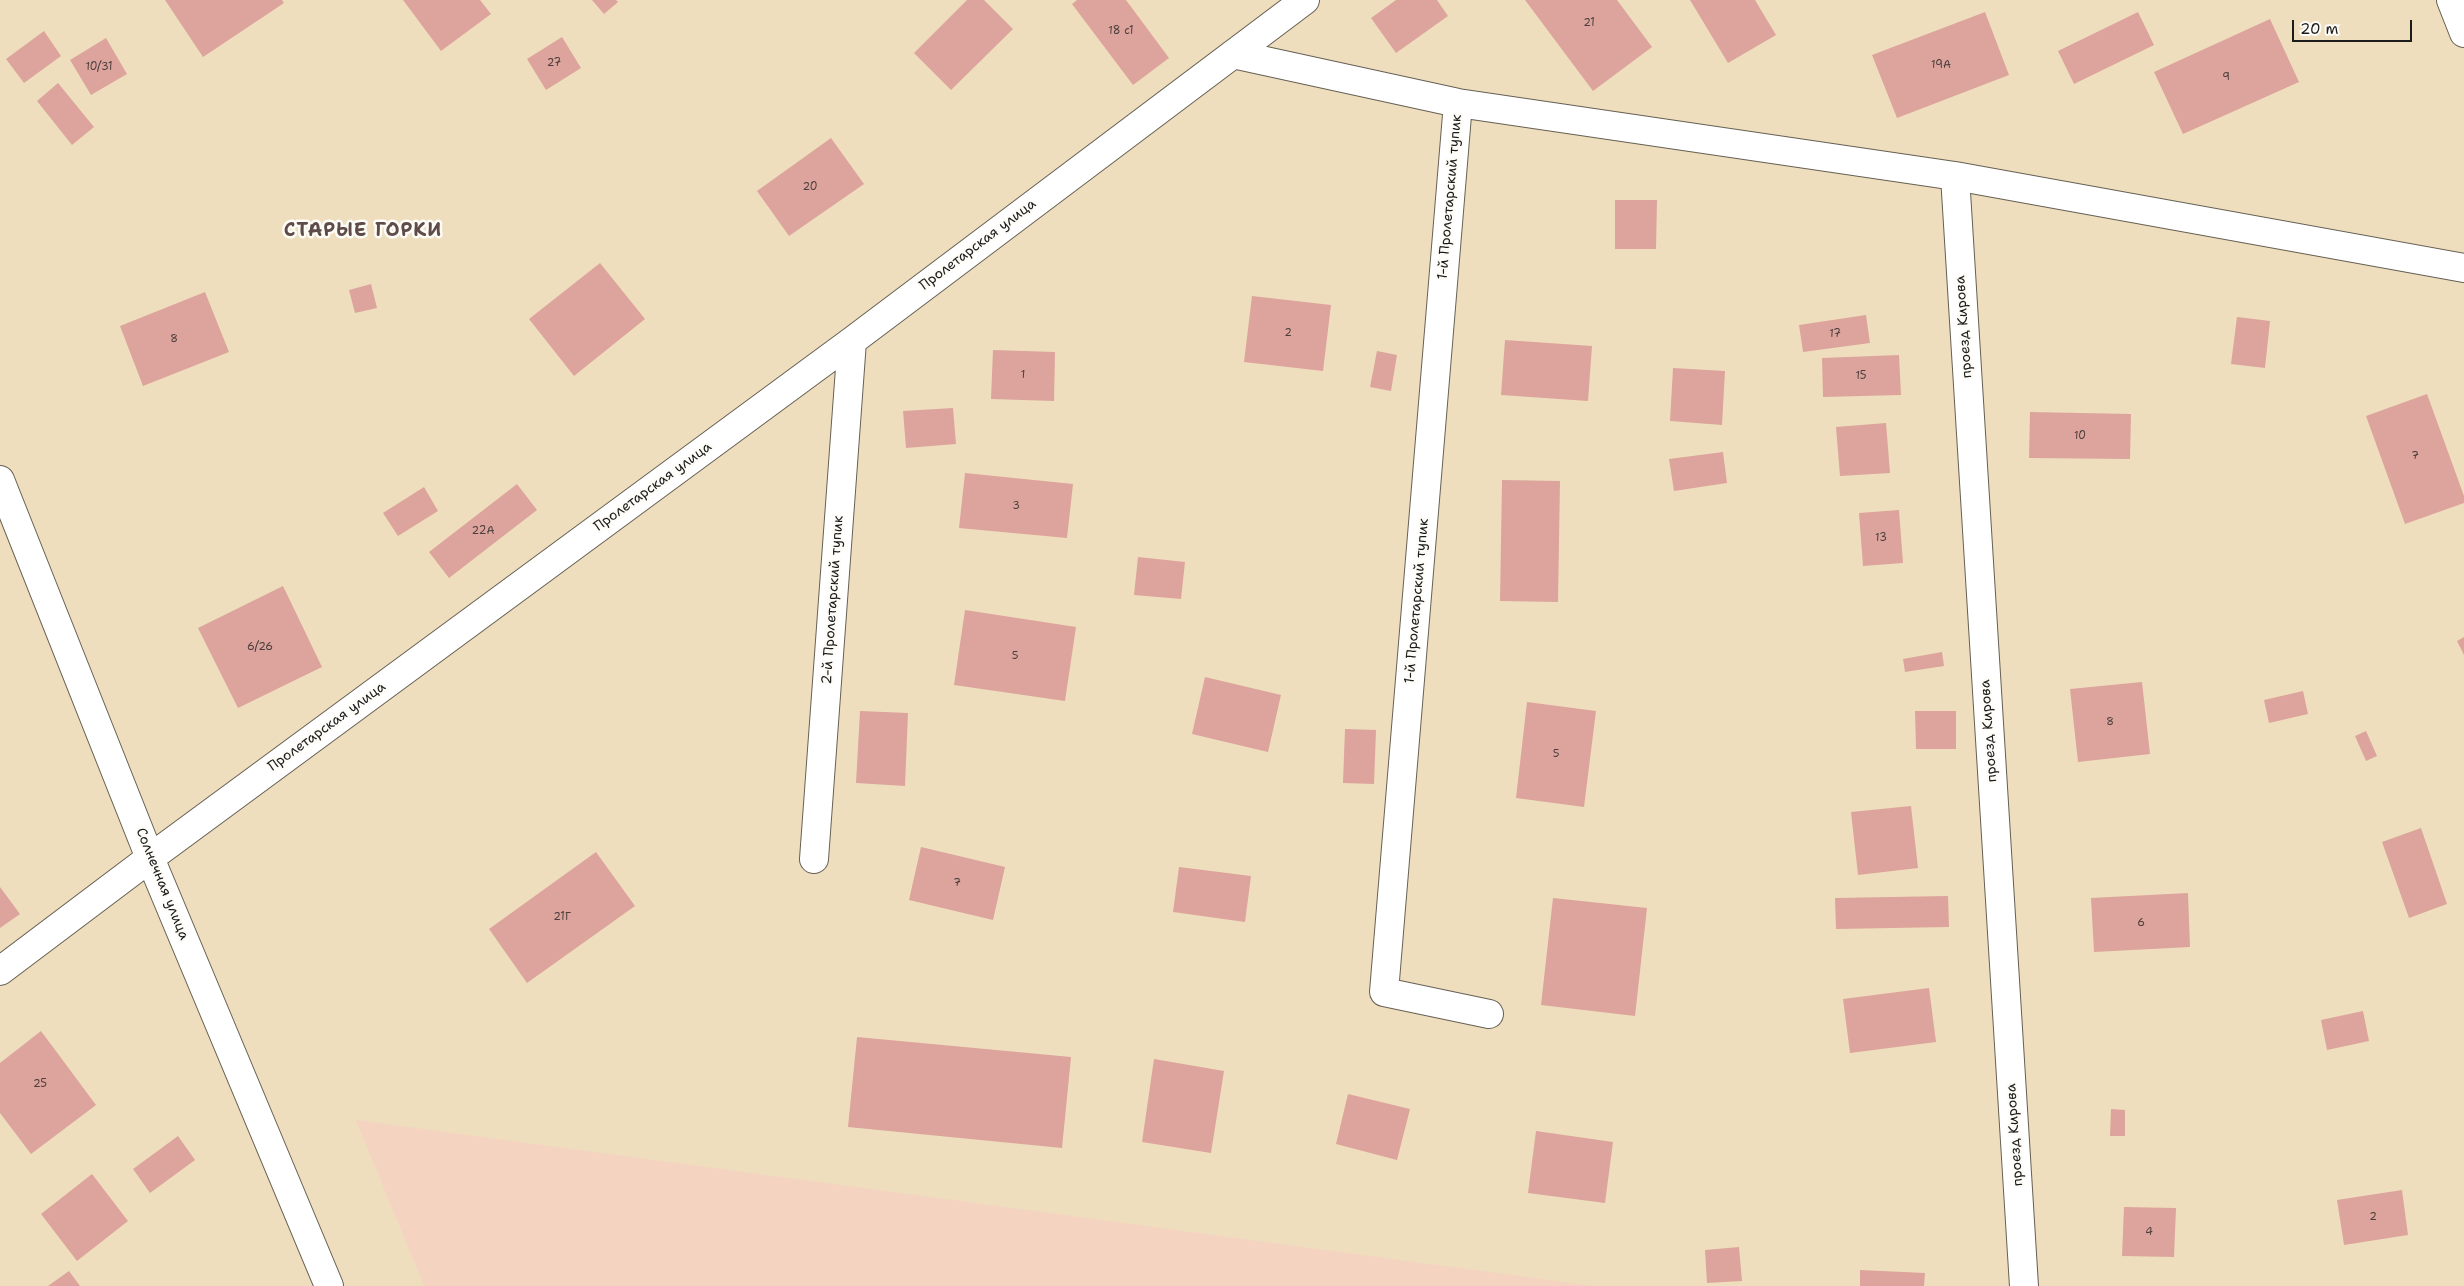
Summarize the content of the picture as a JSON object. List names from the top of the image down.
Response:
{
  "streets": {
    "street": [
      "1-й Пролетарский тупик",
      "Пролетарская улица",
      "проезд Кирова",
      "2-й Пролетарский тупик",
      "Солнечная улица"
    ]
  },
  "crossings": [
    ["Пролетарская улица", "2-й Пролетарский тупик"],
    ["Пролетарская улица", "Солнечная улица"]
  ],
  "districts": ["СТАРЫЕ ГОРКИ"],
  "house_numbers": [
    "21",
    "18 с1",
    "27",
    "19А",
    "10/31",
    "9",
    "20",
    "2",
    "17",
    "8",
    "1",
    "15",
    "10",
    "7",
    "3",
    "22А",
    "13",
    "6/26",
    "5",
    "8",
    "5",
    "7",
    "21Г",
    "6",
    "25",
    "2",
    "4"
  ],
  "scale_bar": "20 m"
}
